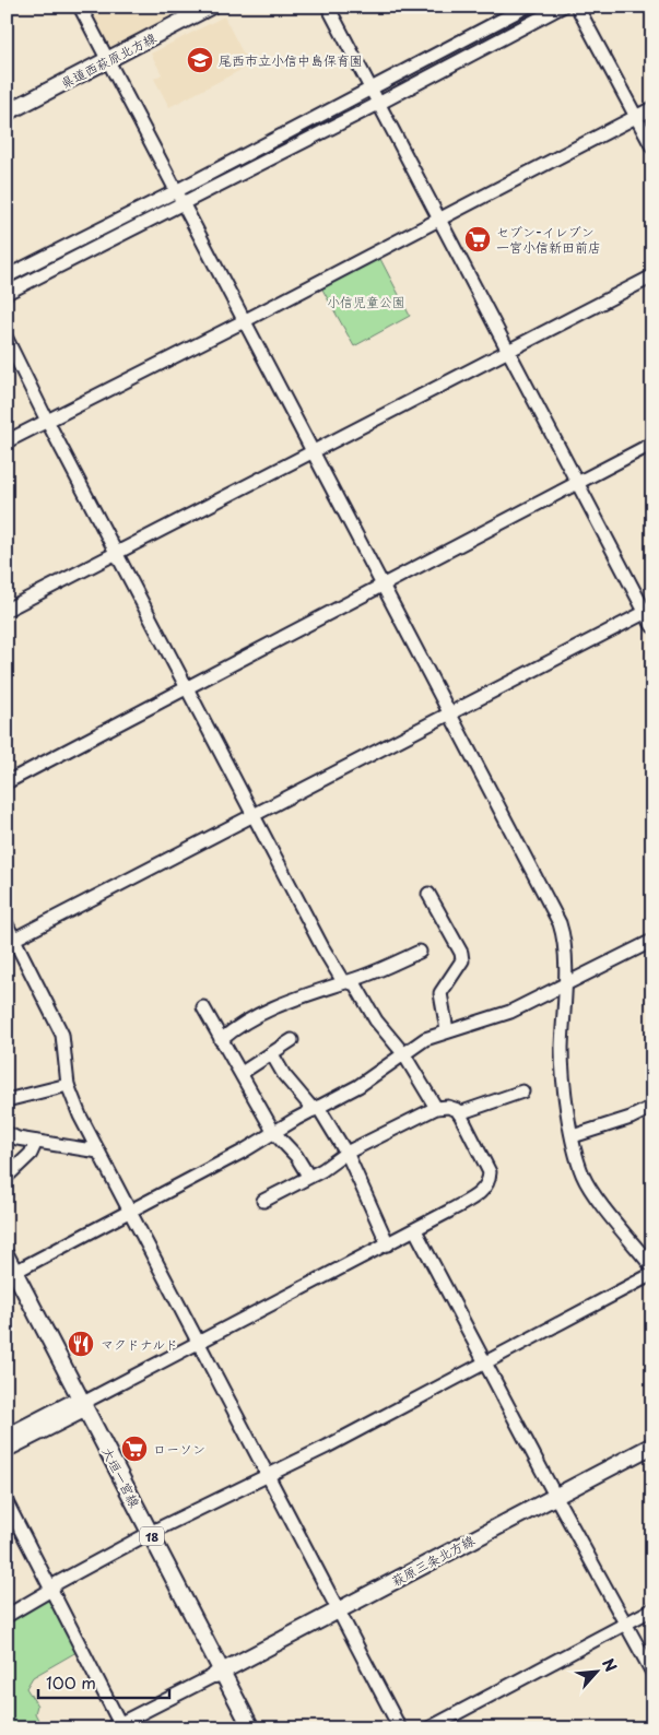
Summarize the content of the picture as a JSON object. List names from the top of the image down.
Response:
{
  "streets": {
    "main road": [
      "県道西萩原北方線",
      "大垣一宮線",
      "18",
      "萩原三条北方線"
    ]
  },
  "crossings": [
    ["大垣一宮線", "萩原三条北方線"]
  ],
  "parks": ["小信児童公園"],
  "places": {
    "school or university": ["尾西市立小信中島保育園"],
    "supermarket": ["セブン-イレブン 一宮小信新田前店", "ローソン"],
    "restaurant": ["マクドナルド"]
  },
  "scale_bar": "100 m",
  "north": "top right"
}
